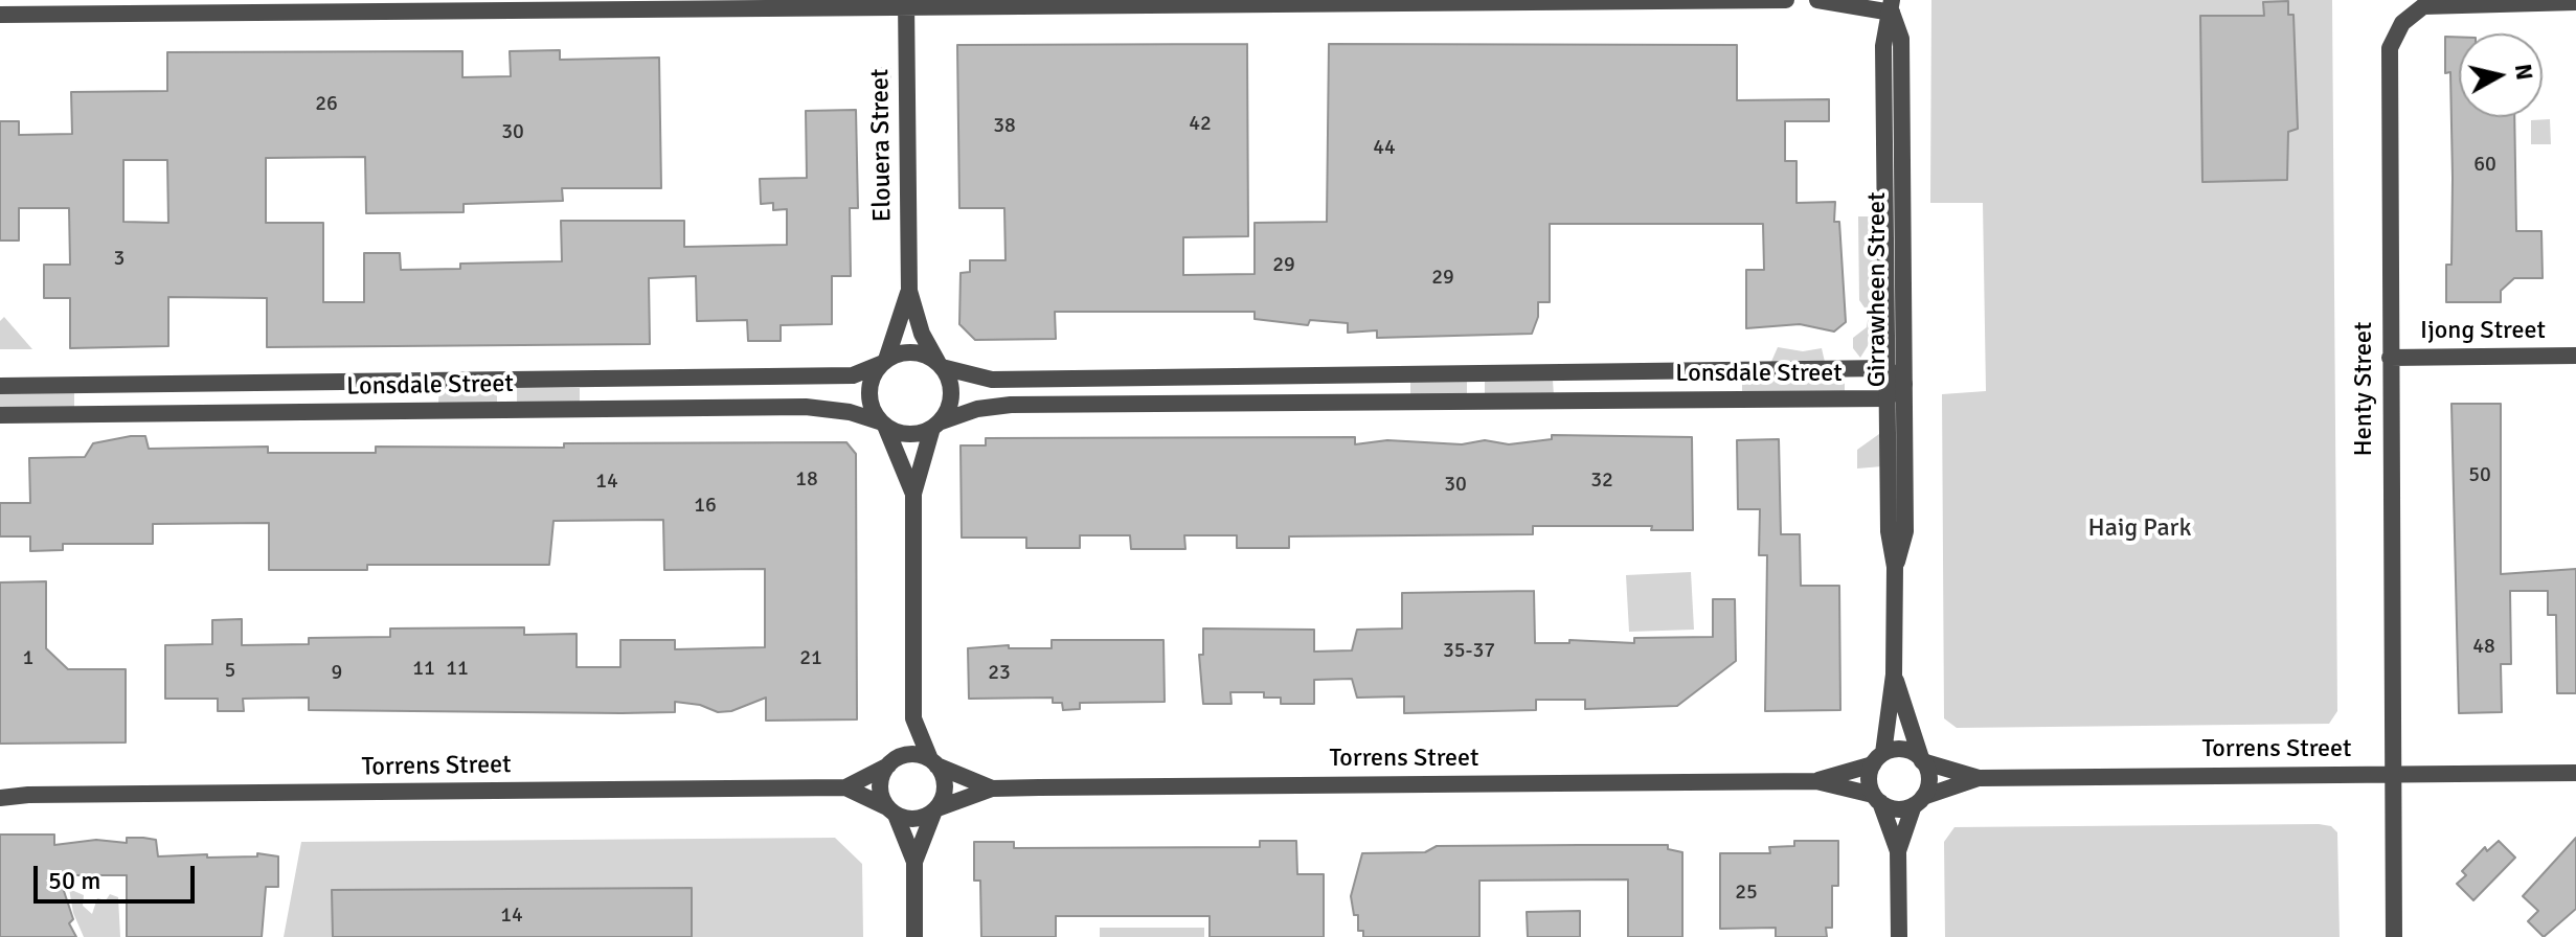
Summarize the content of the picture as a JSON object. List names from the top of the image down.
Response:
{
  "streets": {
    "street": [
      "Elouera Street",
      "Girrawheen Street",
      "Ijong Street",
      "Lonsdale Street",
      "Henty Street",
      "Torrens Street"
    ]
  },
  "crossings": [
    ["Elouera Street", "Lonsdale Street"],
    ["Girrawheen Street", "Lonsdale Street"],
    ["Girrawheen Street", "Torrens Street"],
    ["Ijong Street", "Henty Street"],
    ["Henty Street", "Torrens Street"]
  ],
  "parks": ["Haig Park"],
  "house_numbers": [
    "26",
    "42",
    "38",
    "30",
    "44",
    "60",
    "3",
    "29",
    "29",
    "50",
    "18",
    "32",
    "14",
    "30",
    "16",
    "48",
    "35-37",
    "1",
    "21",
    "11",
    "11",
    "5",
    "9",
    "23",
    "25",
    "14"
  ],
  "scale_bar": "50 m",
  "north": "right"
}
